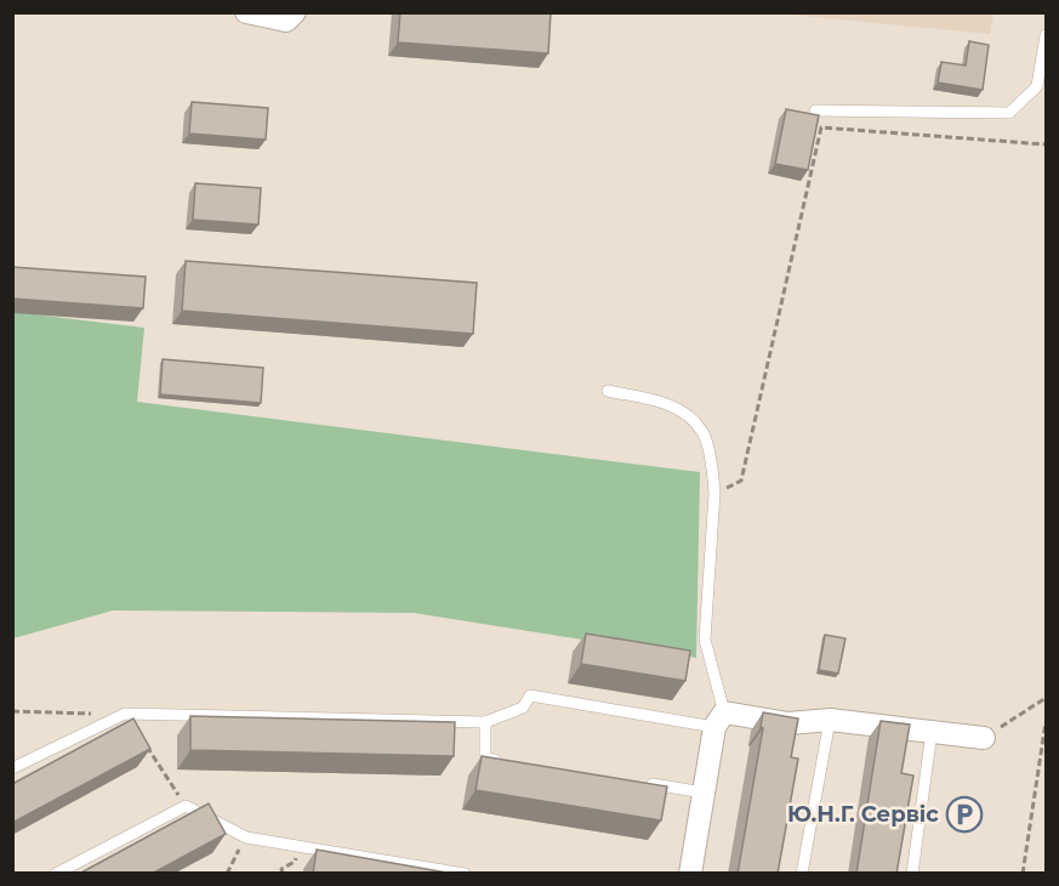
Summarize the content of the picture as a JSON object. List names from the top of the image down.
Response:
{
  "places": {
    "parking": ["Ю.Н.Г. Сервіс"]
  }
}
